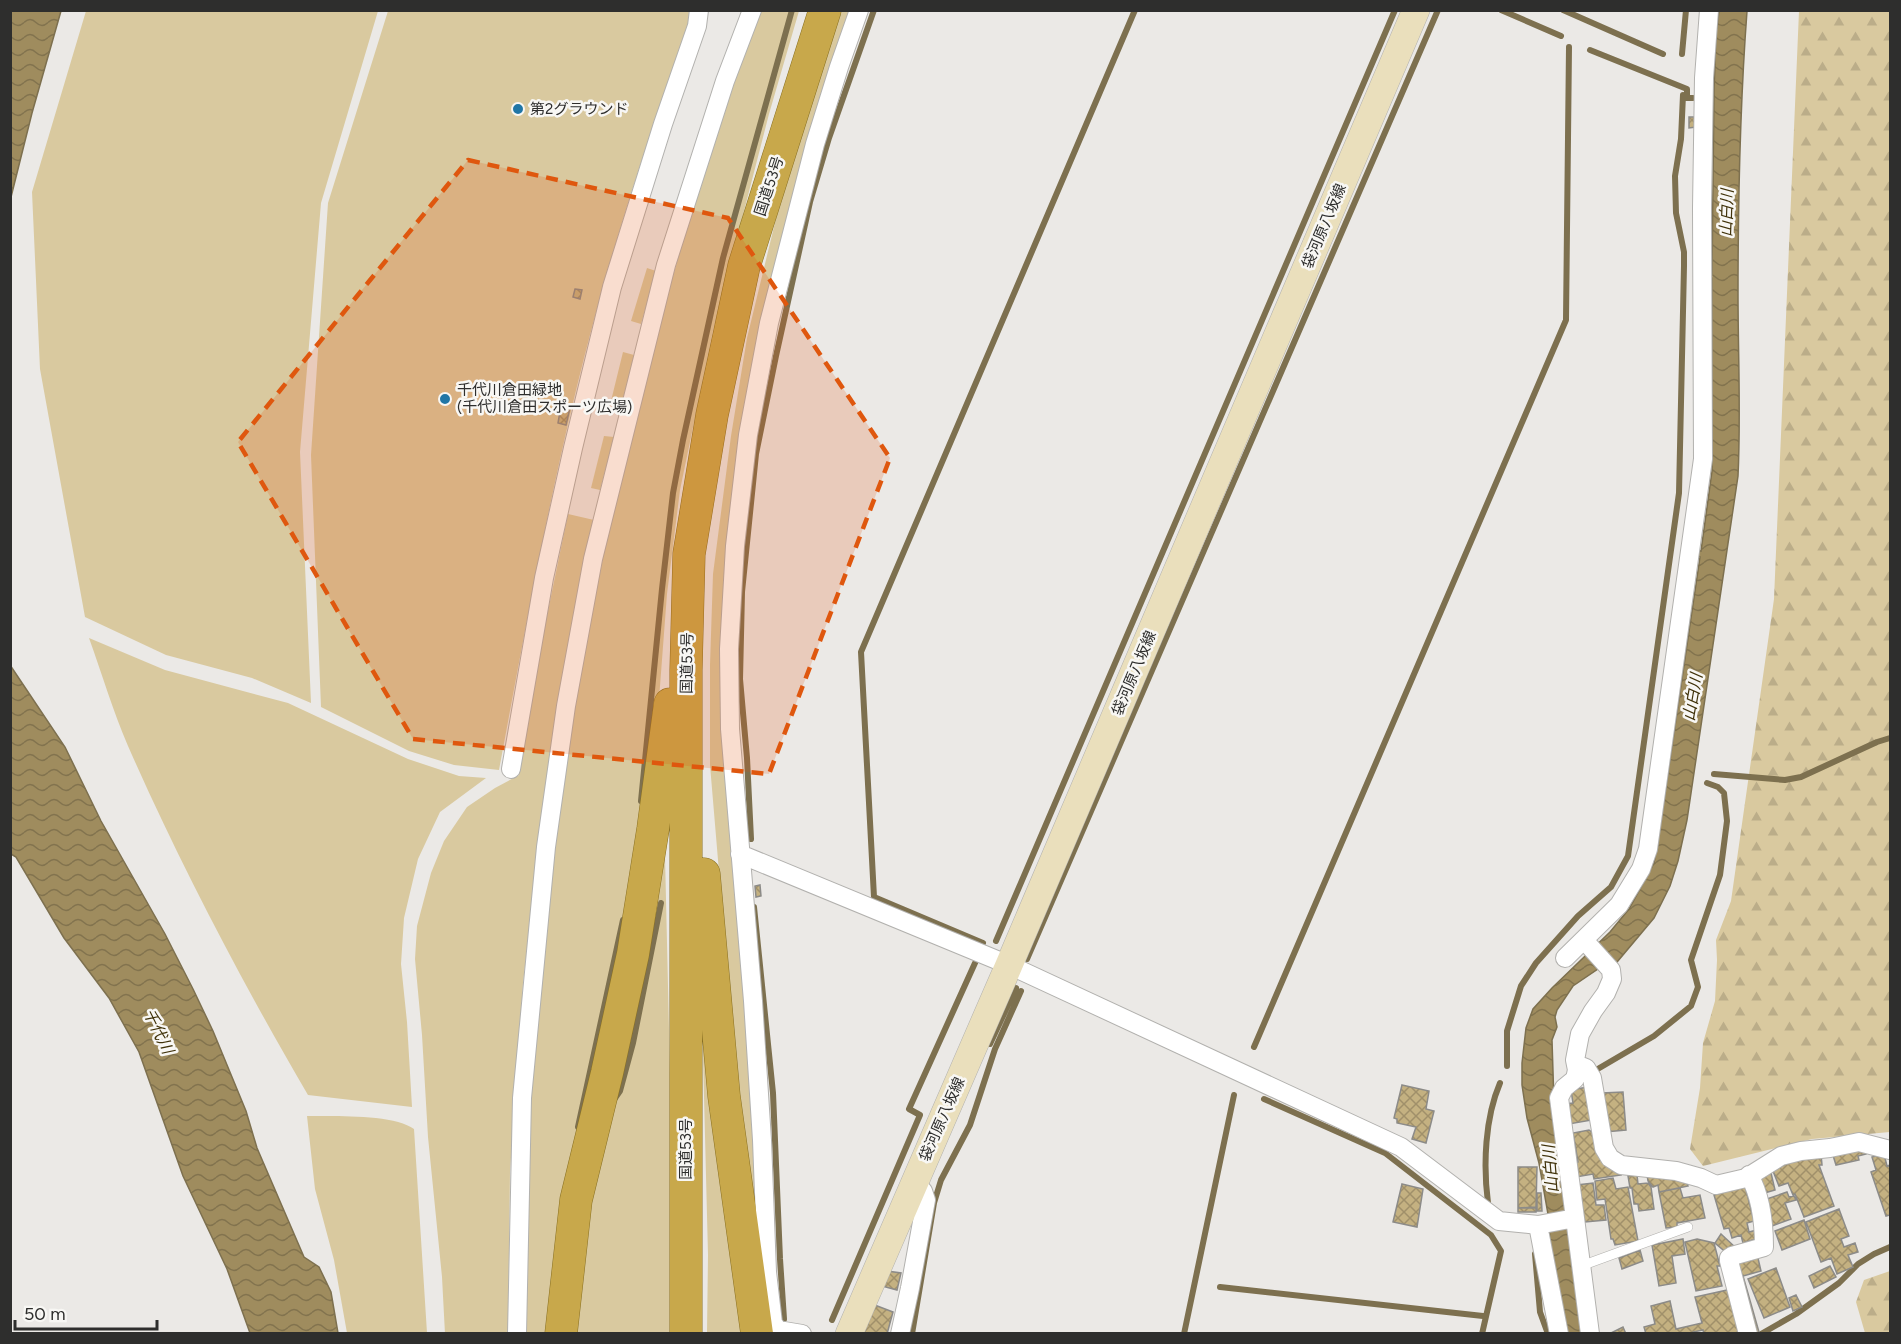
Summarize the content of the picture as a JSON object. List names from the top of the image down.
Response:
{
  "streets": {
    "highway": ["国道53号"],
    "main road": ["袋河原八坂線"]
  },
  "water": ["山白川", "千代川"],
  "places": ["第2グラウンド", "千代川倉田緑地 (千代川倉田スポーツ広場)"],
  "scale_bar": "50 m"
}
